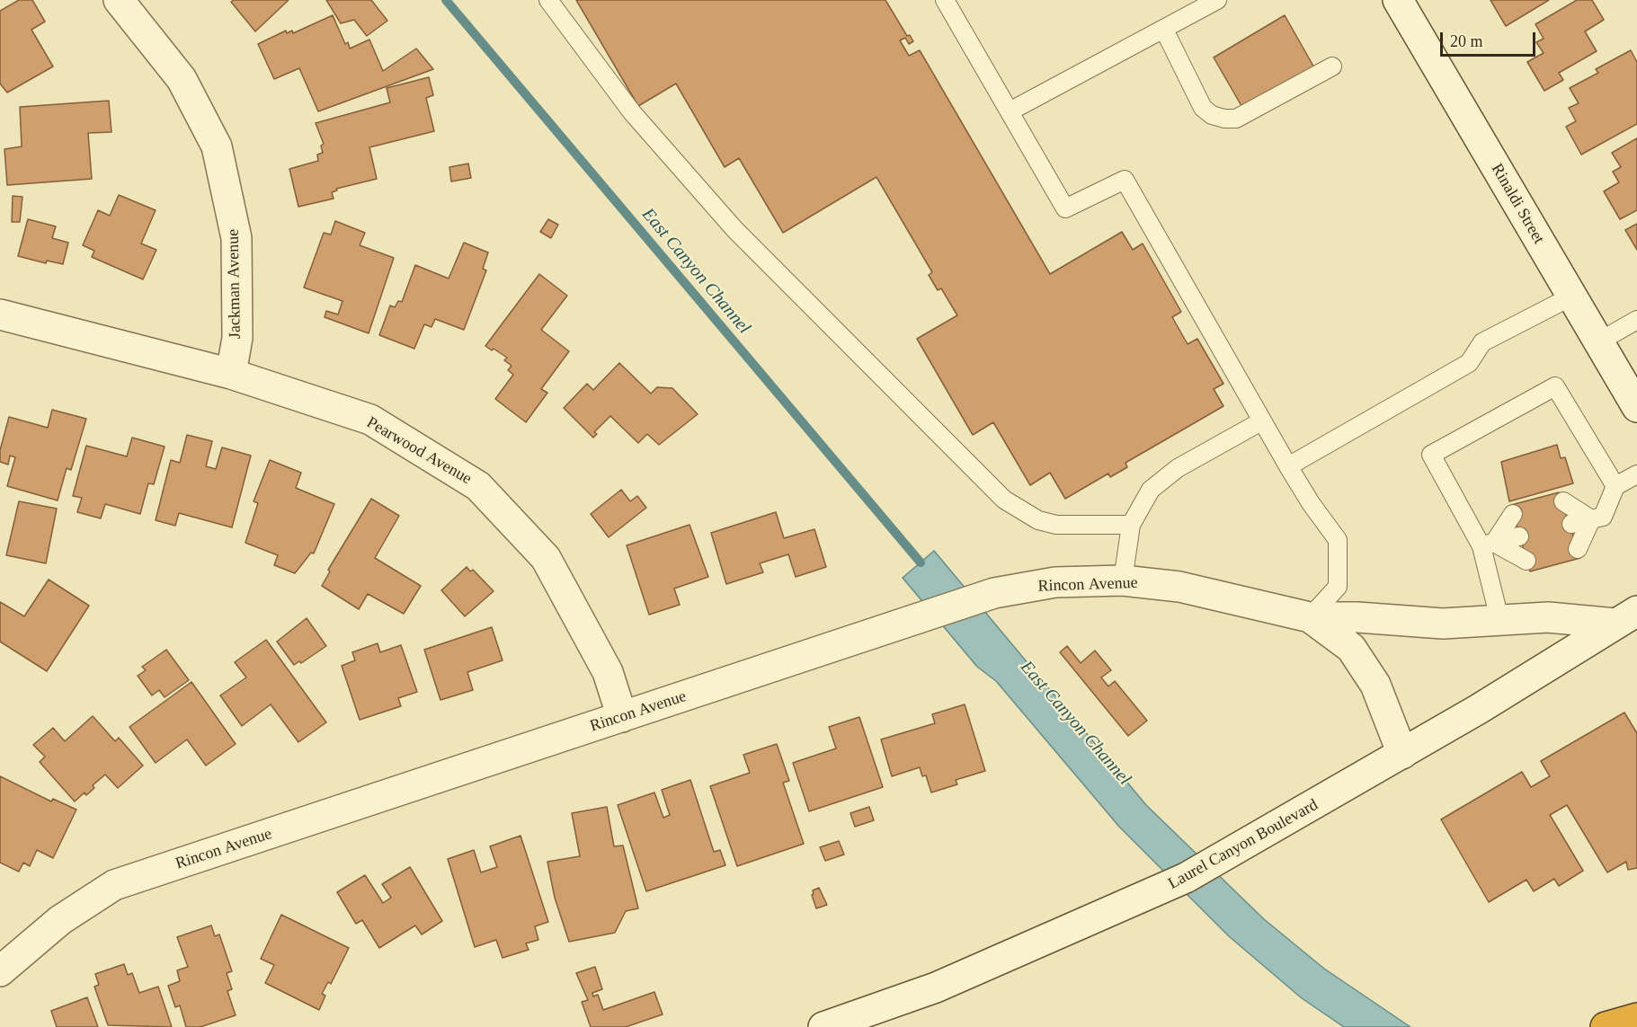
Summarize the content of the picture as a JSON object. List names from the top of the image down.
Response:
{
  "streets": {
    "street": [
      "Rinaldi Street",
      "Jackman Avenue",
      "Pearwood Avenue",
      "Rincon Avenue",
      "Laurel Canyon Boulevard"
    ]
  },
  "crossings": [
    ["Jackman Avenue", "Pearwood Avenue"],
    ["Pearwood Avenue", "Rincon Avenue"],
    ["Rincon Avenue", "Laurel Canyon Boulevard"]
  ],
  "water": ["East Canyon Channel"],
  "scale_bar": "20 m"
}
